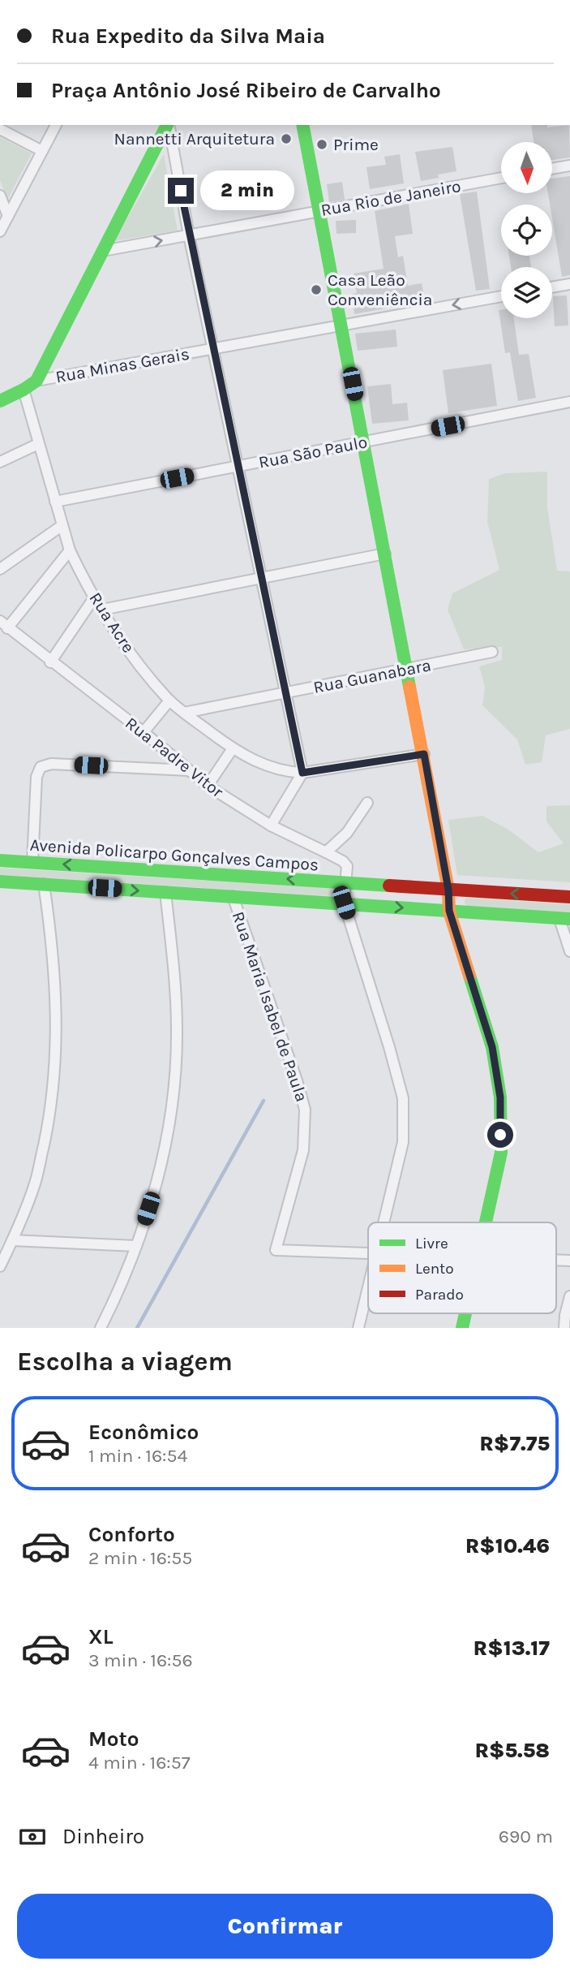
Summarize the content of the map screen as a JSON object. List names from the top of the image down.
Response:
{
  "streets": {
    "street": [
      "Rua Rio de Janeiro",
      "Rua Minas Gerais",
      "Rua São Paulo",
      "Rua Acre",
      "Rua Guanabara",
      "Rua Padre Vitor",
      "Avenida Policarpo Gonçalves Campos",
      "Rua Maria Isabel de Paula"
    ]
  },
  "crossings": [
    ["Rua São Paulo", "Rua Acre"],
    ["Rua Acre", "Rua Guanabara"],
    ["Rua Padre Vitor", "Avenida Policarpo Gonçalves Campos"]
  ],
  "places": ["Nannetti Arquitetura", "Prime", "Casa Leão Conveniência"],
  "legend": ["Livre", "Lento", "Parado"],
  "north": "bottom",
  "page": {
    "banner": ["Rua Expedito da Silva Maia", "Praça Antônio José Ribeiro de Carvalho"],
    "bubble": "2 min",
    "heading": "Escolha a viagem",
    "list": [
      {
        "name": "Econômico",
        "note": "1 min · 16:54",
        "value": "R$7.75"
      },
      {
        "name": "Conforto",
        "note": "2 min · 16:55",
        "value": "R$10.46"
      },
      {
        "name": "XL",
        "note": "3 min · 16:56",
        "value": "R$13.17"
      },
      {
        "name": "Moto",
        "note": "4 min · 16:57",
        "value": "R$5.58"
      }
    ],
    "pay": ["Dinheiro", "690 m"],
    "buttons": "Confirmar"
  }
}
